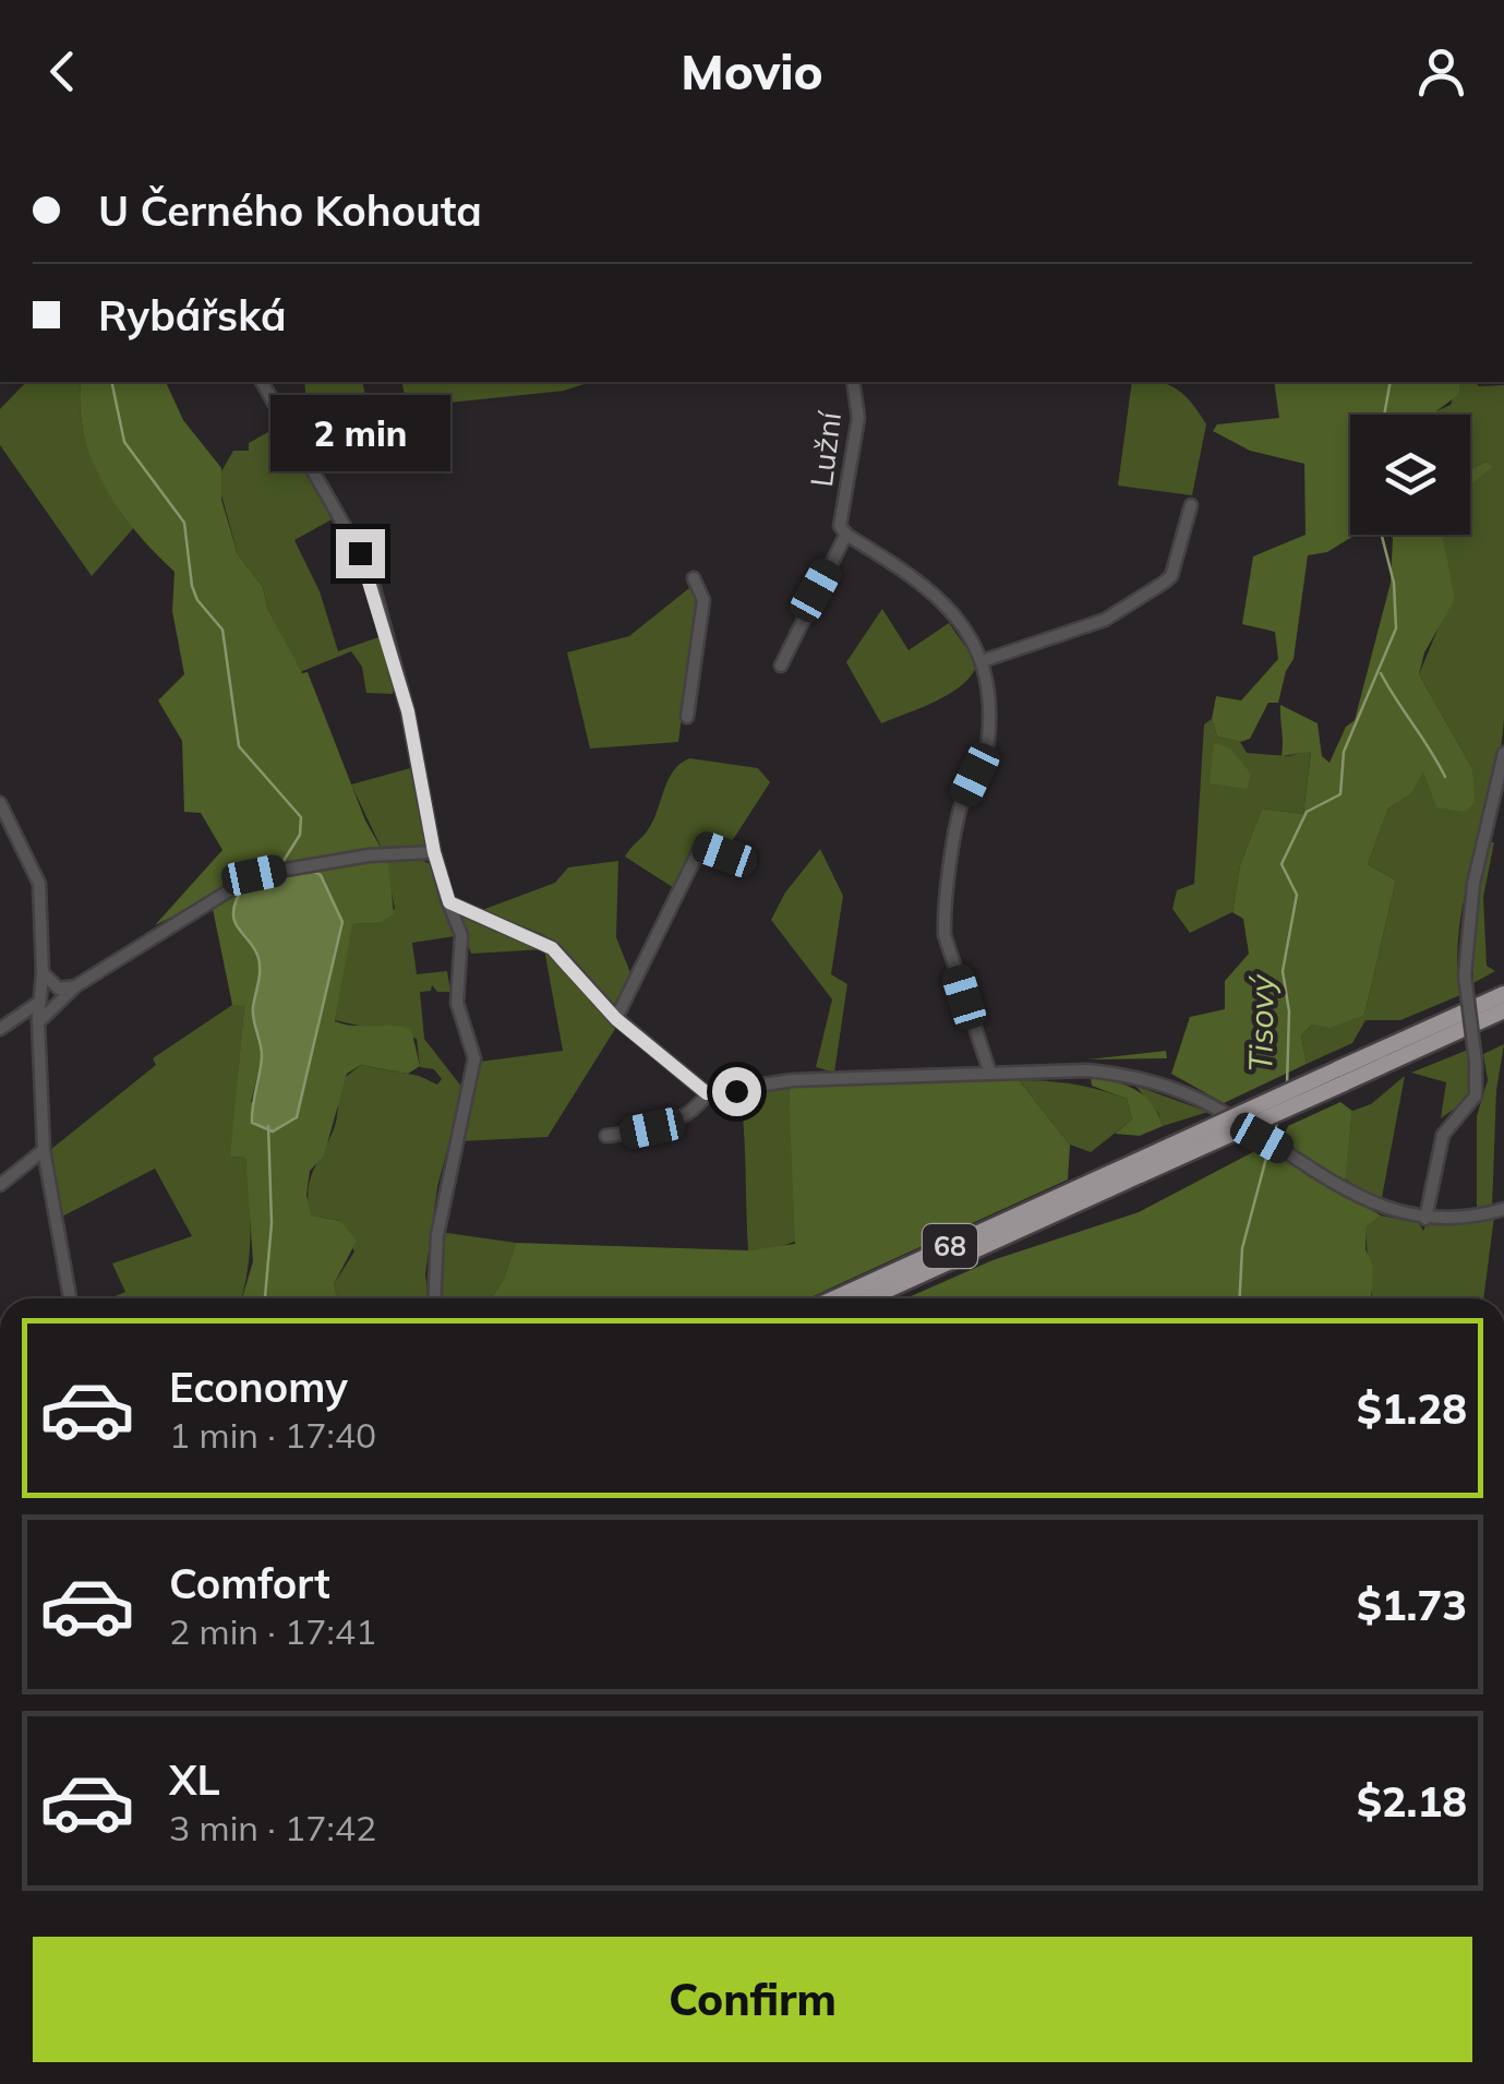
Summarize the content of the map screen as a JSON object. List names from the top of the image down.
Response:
{
  "streets": {
    "highway": ["68"],
    "street": ["Lužní"]
  },
  "water": ["Tisový"],
  "page": {
    "header": "Movio",
    "banner": ["U Černého Kohouta", "Rybářská"],
    "bubble": "2 min",
    "list": [
      {
        "name": "Economy",
        "note": "1 min · 17:40",
        "value": "$1.28"
      },
      {
        "name": "Comfort",
        "note": "2 min · 17:41",
        "value": "$1.73"
      },
      {
        "name": "XL",
        "note": "3 min · 17:42",
        "value": "$2.18"
      }
    ],
    "buttons": "Confirm"
  }
}
